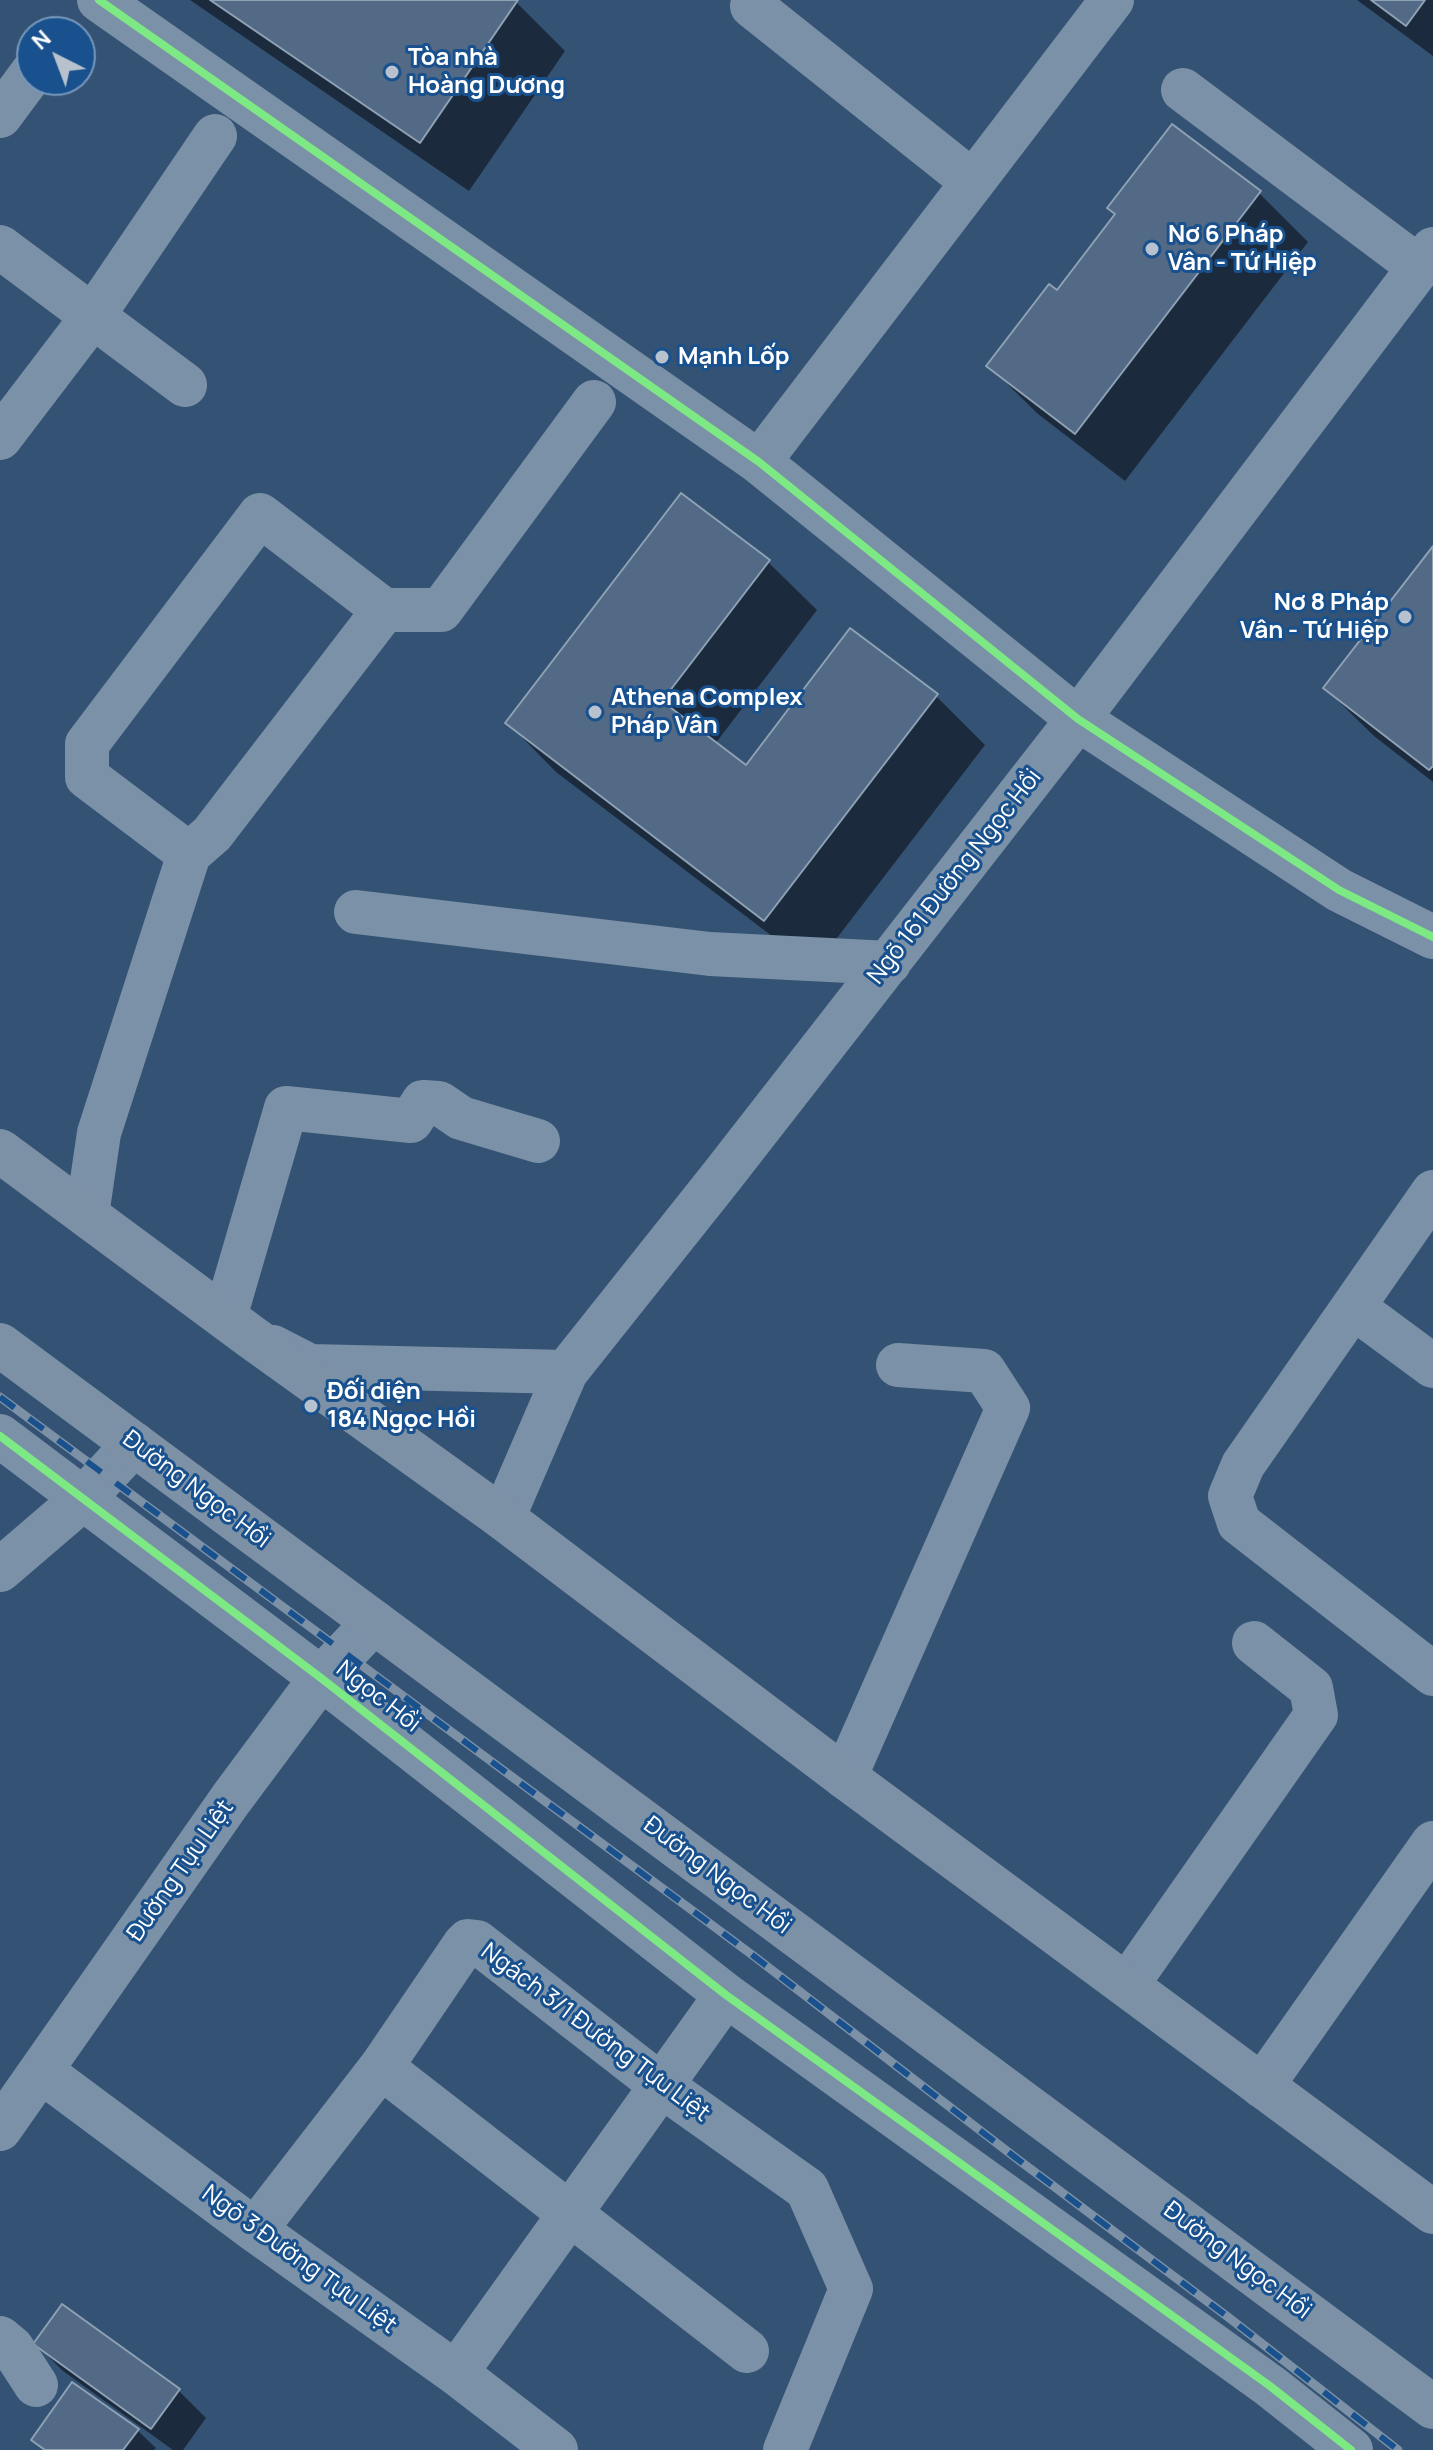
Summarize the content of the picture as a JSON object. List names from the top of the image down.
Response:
{
  "streets": {
    "highway": ["Đường Ngọc Hồi"],
    "street": [
      "Ngõ 161 Đường Ngọc Hồi",
      "Ngọc Hồi",
      "Đường Tựu Liệt",
      "Ngách 3/1 Đường Tựu Liệt",
      "Ngõ 3 Đường Tựu Liệt"
    ]
  },
  "crossings": [
    ["Đường Ngọc Hồi", "Đường Tựu Liệt"],
    ["Ngọc Hồi", "Đường Tựu Liệt"],
    ["Đường Tựu Liệt", "Ngõ 3 Đường Tựu Liệt"],
    ["Ngách 3/1 Đường Tựu Liệt", "Ngõ 3 Đường Tựu Liệt"]
  ],
  "places": [
    "Tòa nhà Hoàng Dương",
    "Nơ 6 Pháp Vân - Tứ Hiệp",
    "Mạnh Lốp",
    "Nơ 8 Pháp Vân - Tứ Hiệp",
    "Athena Complex Pháp Vân",
    "Đối diện 184 Ngọc Hồi"
  ],
  "north": "top left"
}
